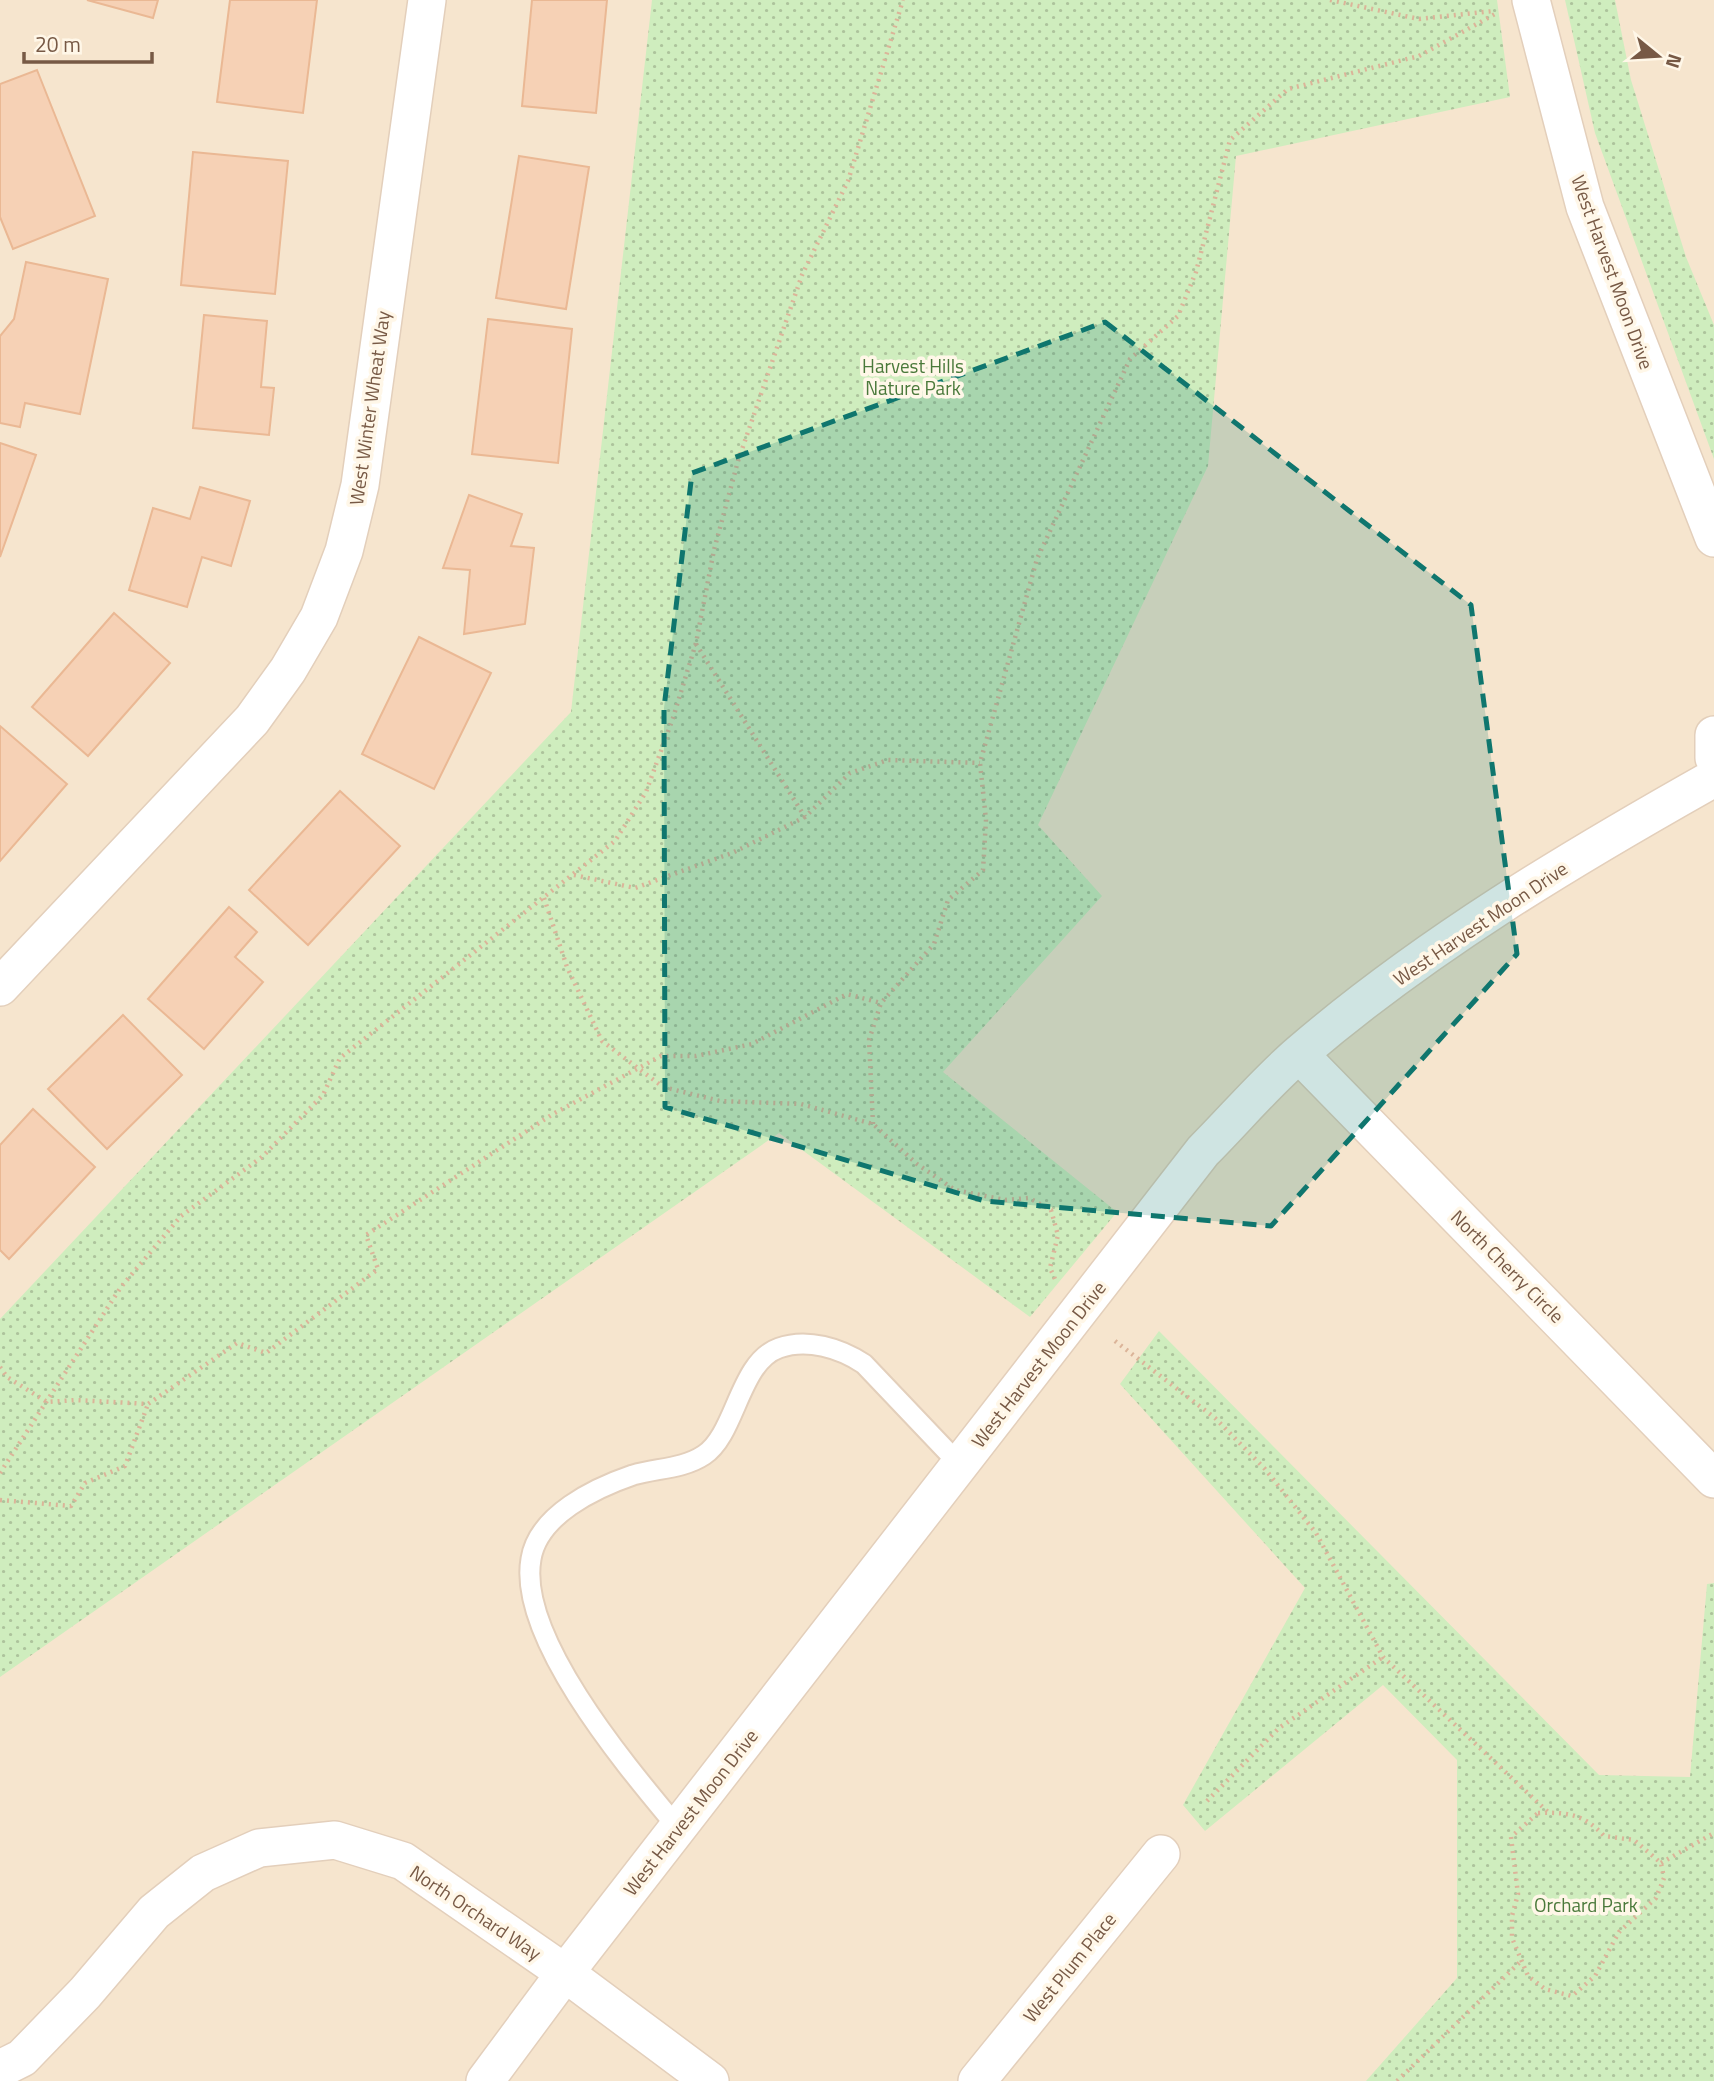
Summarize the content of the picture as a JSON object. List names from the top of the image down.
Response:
{
  "streets": {
    "street": [
      "West Harvest Moon Drive",
      "West Winter Wheat Way",
      "North Cherry Circle",
      "North Orchard Way",
      "West Plum Place"
    ]
  },
  "crossings": [
    ["West Harvest Moon Drive", "North Cherry Circle"],
    ["West Harvest Moon Drive", "North Orchard Way"]
  ],
  "parks": ["Harvest Hills Nature Park", "Orchard Park"],
  "scale_bar": "20 m",
  "north": "right"
}
